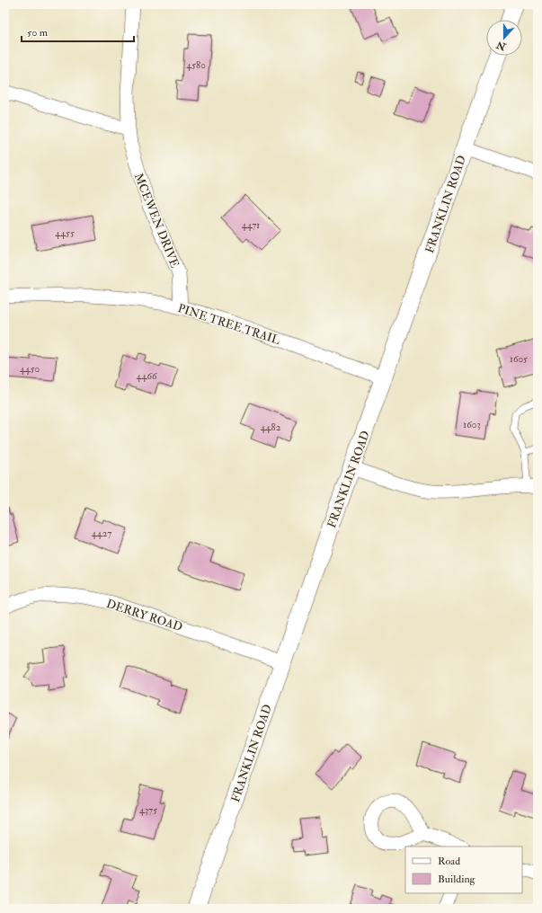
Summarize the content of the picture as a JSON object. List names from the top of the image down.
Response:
{
  "streets": {
    "street": [
      "FRANKLIN ROAD",
      "MCEWEN DRIVE",
      "PINE TREE TRAIL",
      "DERRY ROAD"
    ]
  },
  "crossings": [
    ["FRANKLIN ROAD", "PINE TREE TRAIL"],
    ["FRANKLIN ROAD", "DERRY ROAD"],
    ["MCEWEN DRIVE", "PINE TREE TRAIL"]
  ],
  "house_numbers": [
    "4580",
    "4471",
    "4455",
    "1605",
    "4450",
    "4466",
    "1603",
    "4482",
    "4427",
    "4375"
  ],
  "legend": ["Road", "Building"],
  "scale_bar": "50 m",
  "north": "bottom"
}
